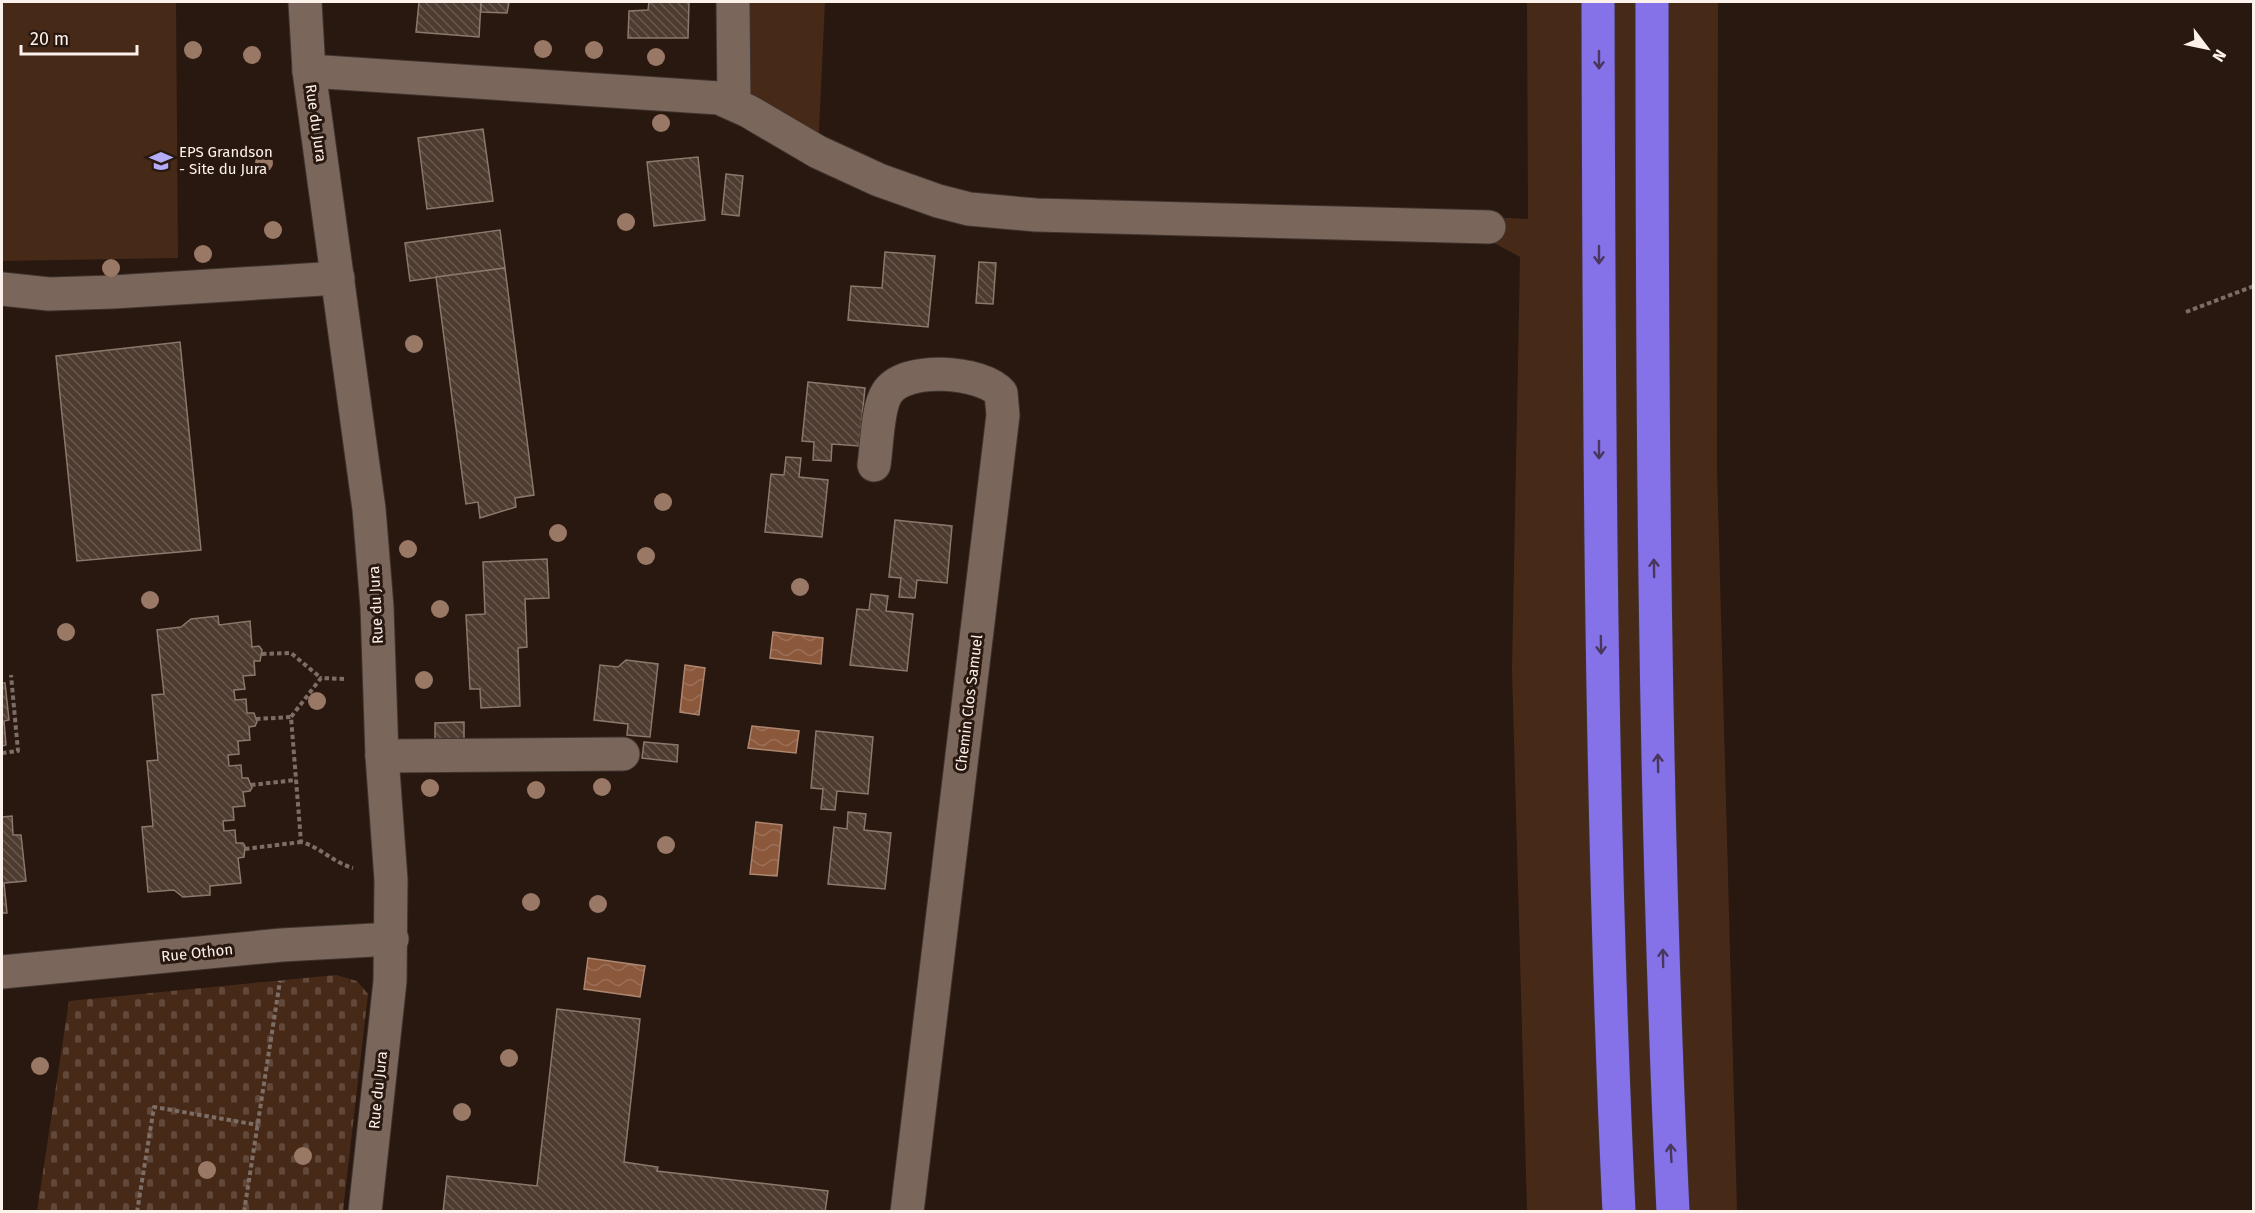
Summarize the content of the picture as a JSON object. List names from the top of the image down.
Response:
{
  "streets": {
    "street": ["Rue du Jura", "Chemin Clos Samuel", "Rue Othon"]
  },
  "crossings": [
    ["Rue du Jura", "Rue Othon"]
  ],
  "places": {
    "school or university": ["EPS Grandson - Site du Jura"]
  },
  "scale_bar": "20 m",
  "north": "bottom right"
}
